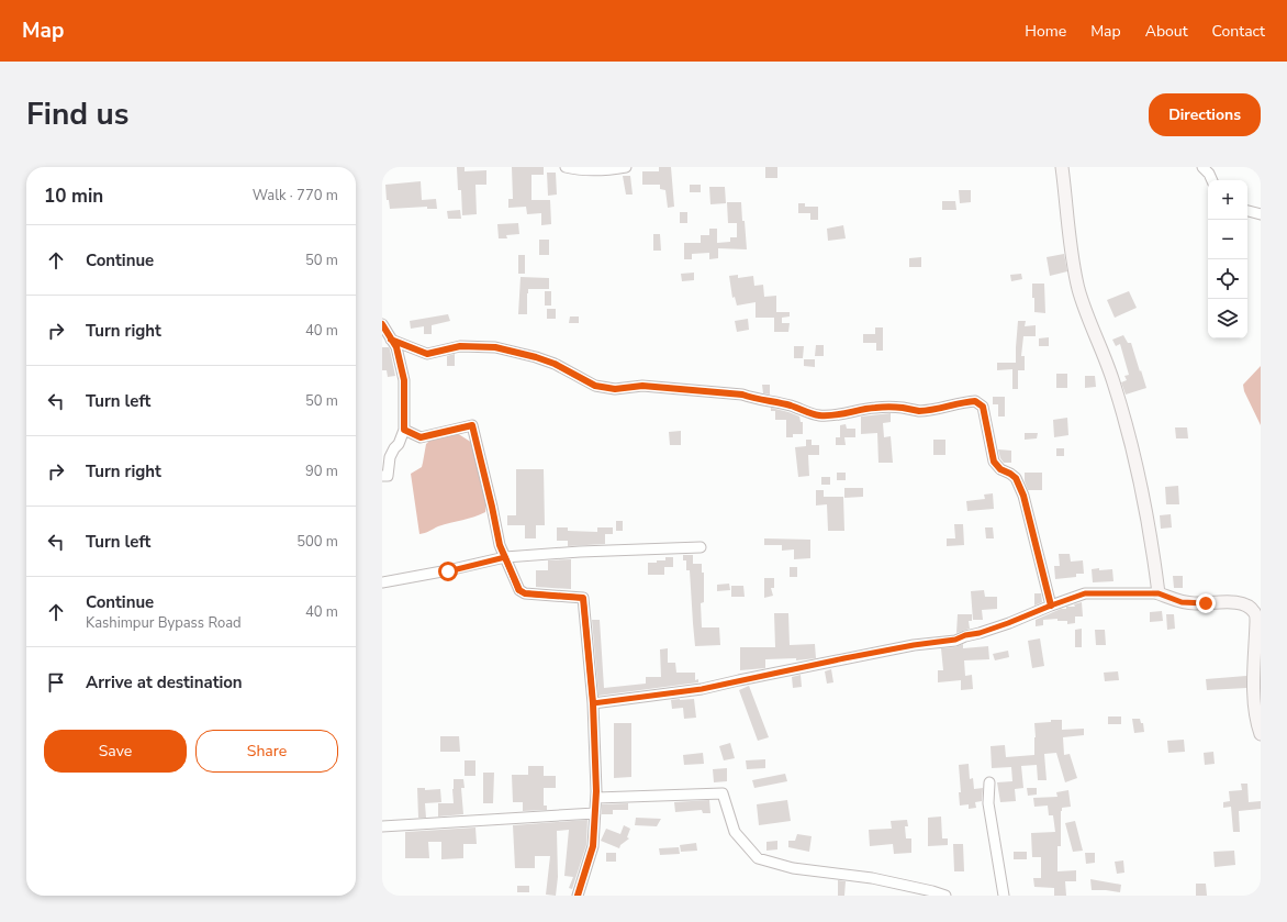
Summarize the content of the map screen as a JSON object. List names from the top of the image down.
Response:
{
  "page": {
    "header": "Map",
    "nav": [
      "Home",
      "Map",
      "About",
      "Contact"
    ],
    "title": "Find us",
    "buttons": [
      "Directions",
      ["Save", "Share"]
    ],
    "heading": ["10 min", "Walk · 770 m"],
    "map_buttons": ["+", "−"],
    "list": [
      ["Continue", "50 m"],
      ["Turn right", "40 m"],
      ["Turn left", "50 m"],
      ["Turn right", "90 m"],
      ["Turn left", "500 m"],
      ["Continue", "Kashimpur Bypass Road", "40 m"],
      "Arrive at destination"
    ]
  }
}
